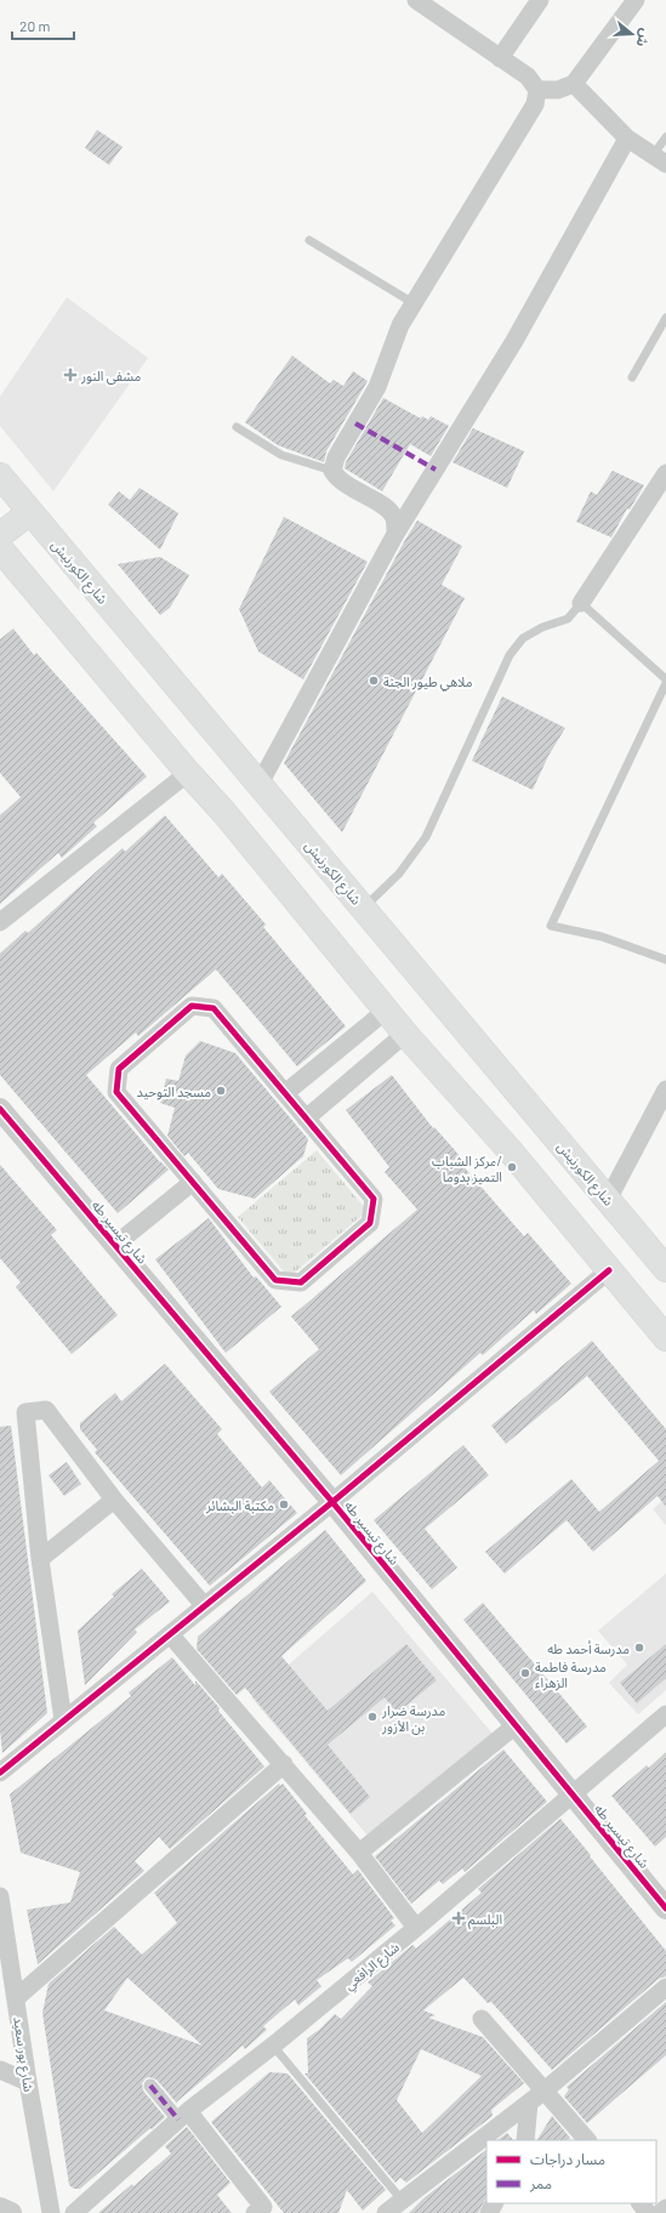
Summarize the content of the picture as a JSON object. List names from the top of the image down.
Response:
{
  "streets": {
    "main road": ["شارع الكورنيش"],
    "street": ["شارع تيسير طه", "شارع الرافعي", "شارع بور سعيد"]
  },
  "crossings": [
    ["شارع تيسير طه", "شارع الرافعي"]
  ],
  "places": {
    "health": ["مشفى النور", "البلسم"],
    "other": [
      "ملاهي طيور الجنة",
      "مسجد التوحيد",
      "مركز الشباب/ التميز بدوما",
      "مكتبة البشائر",
      "مدرسة أحمد طه",
      "مدرسة فاطمة الزهراء",
      "مدرسة ضرار بن الأزور"
    ]
  },
  "legend": ["مسار دراجات", "ممر"],
  "scale_bar": "20 m",
  "north": "right"
}
